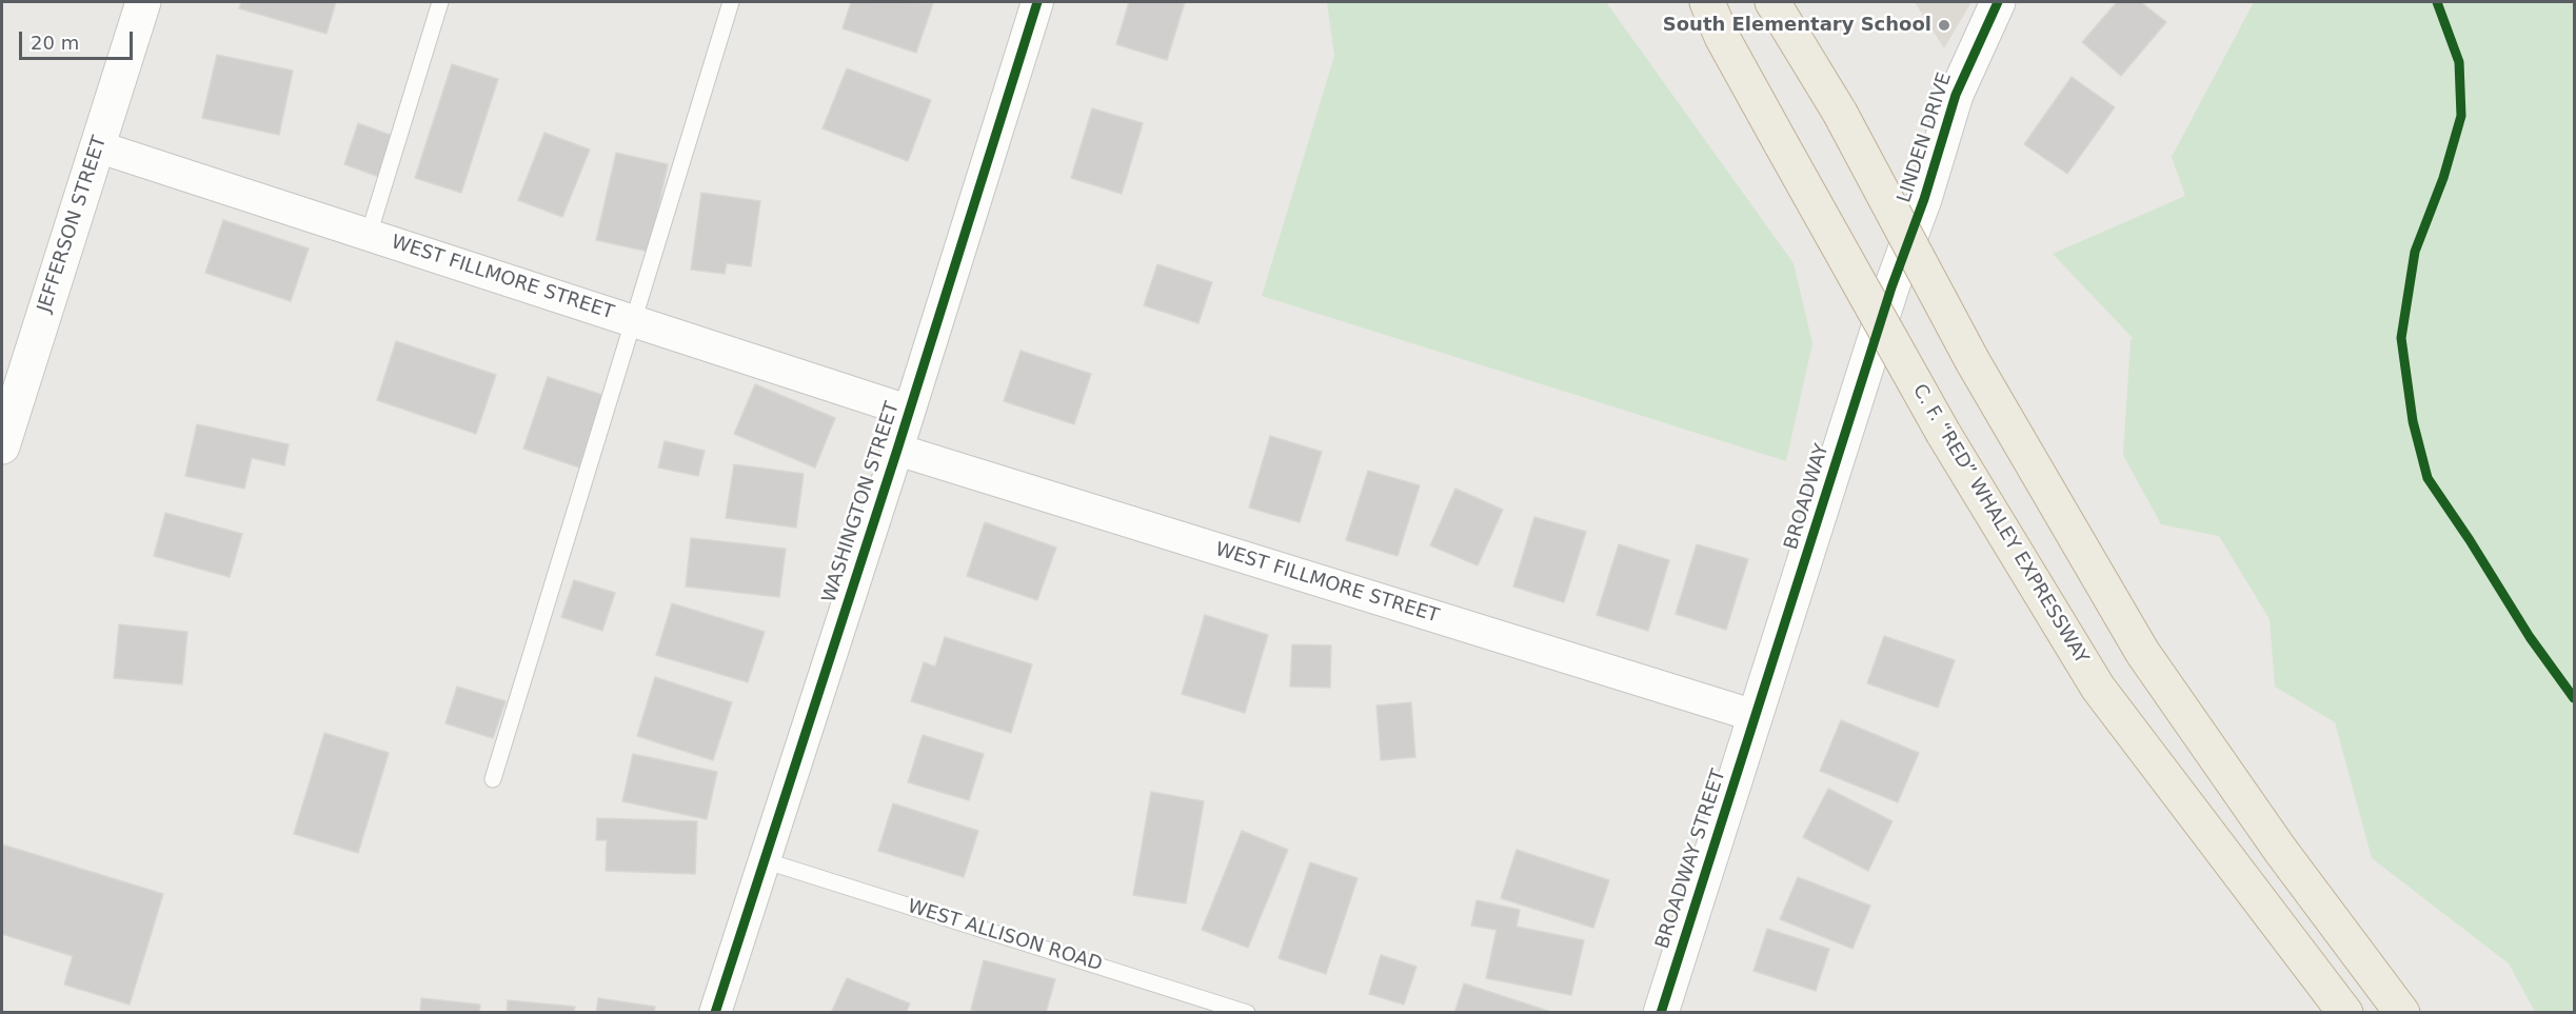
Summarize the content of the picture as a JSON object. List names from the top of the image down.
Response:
{
  "streets": {
    "highway": ["C. F. “RED” WHALEY EXPRESSWAY"],
    "street": [
      "LINDEN DRIVE",
      "JEFFERSON STREET",
      "WEST FILLMORE STREET",
      "BROADWAY",
      "WASHINGTON STREET",
      "BROADWAY STREET"
    ],
    "lane": ["WEST ALLISON ROAD"]
  },
  "crossings": [
    ["LINDEN DRIVE", "BROADWAY"],
    ["JEFFERSON STREET", "WEST FILLMORE STREET"],
    ["WEST FILLMORE STREET", "BROADWAY"],
    ["WEST FILLMORE STREET", "WASHINGTON STREET"],
    ["WEST FILLMORE STREET", "BROADWAY STREET"],
    ["BROADWAY", "BROADWAY STREET"],
    ["WASHINGTON STREET", "WEST ALLISON ROAD"]
  ],
  "places": ["South Elementary School"],
  "scale_bar": "20 m"
}
